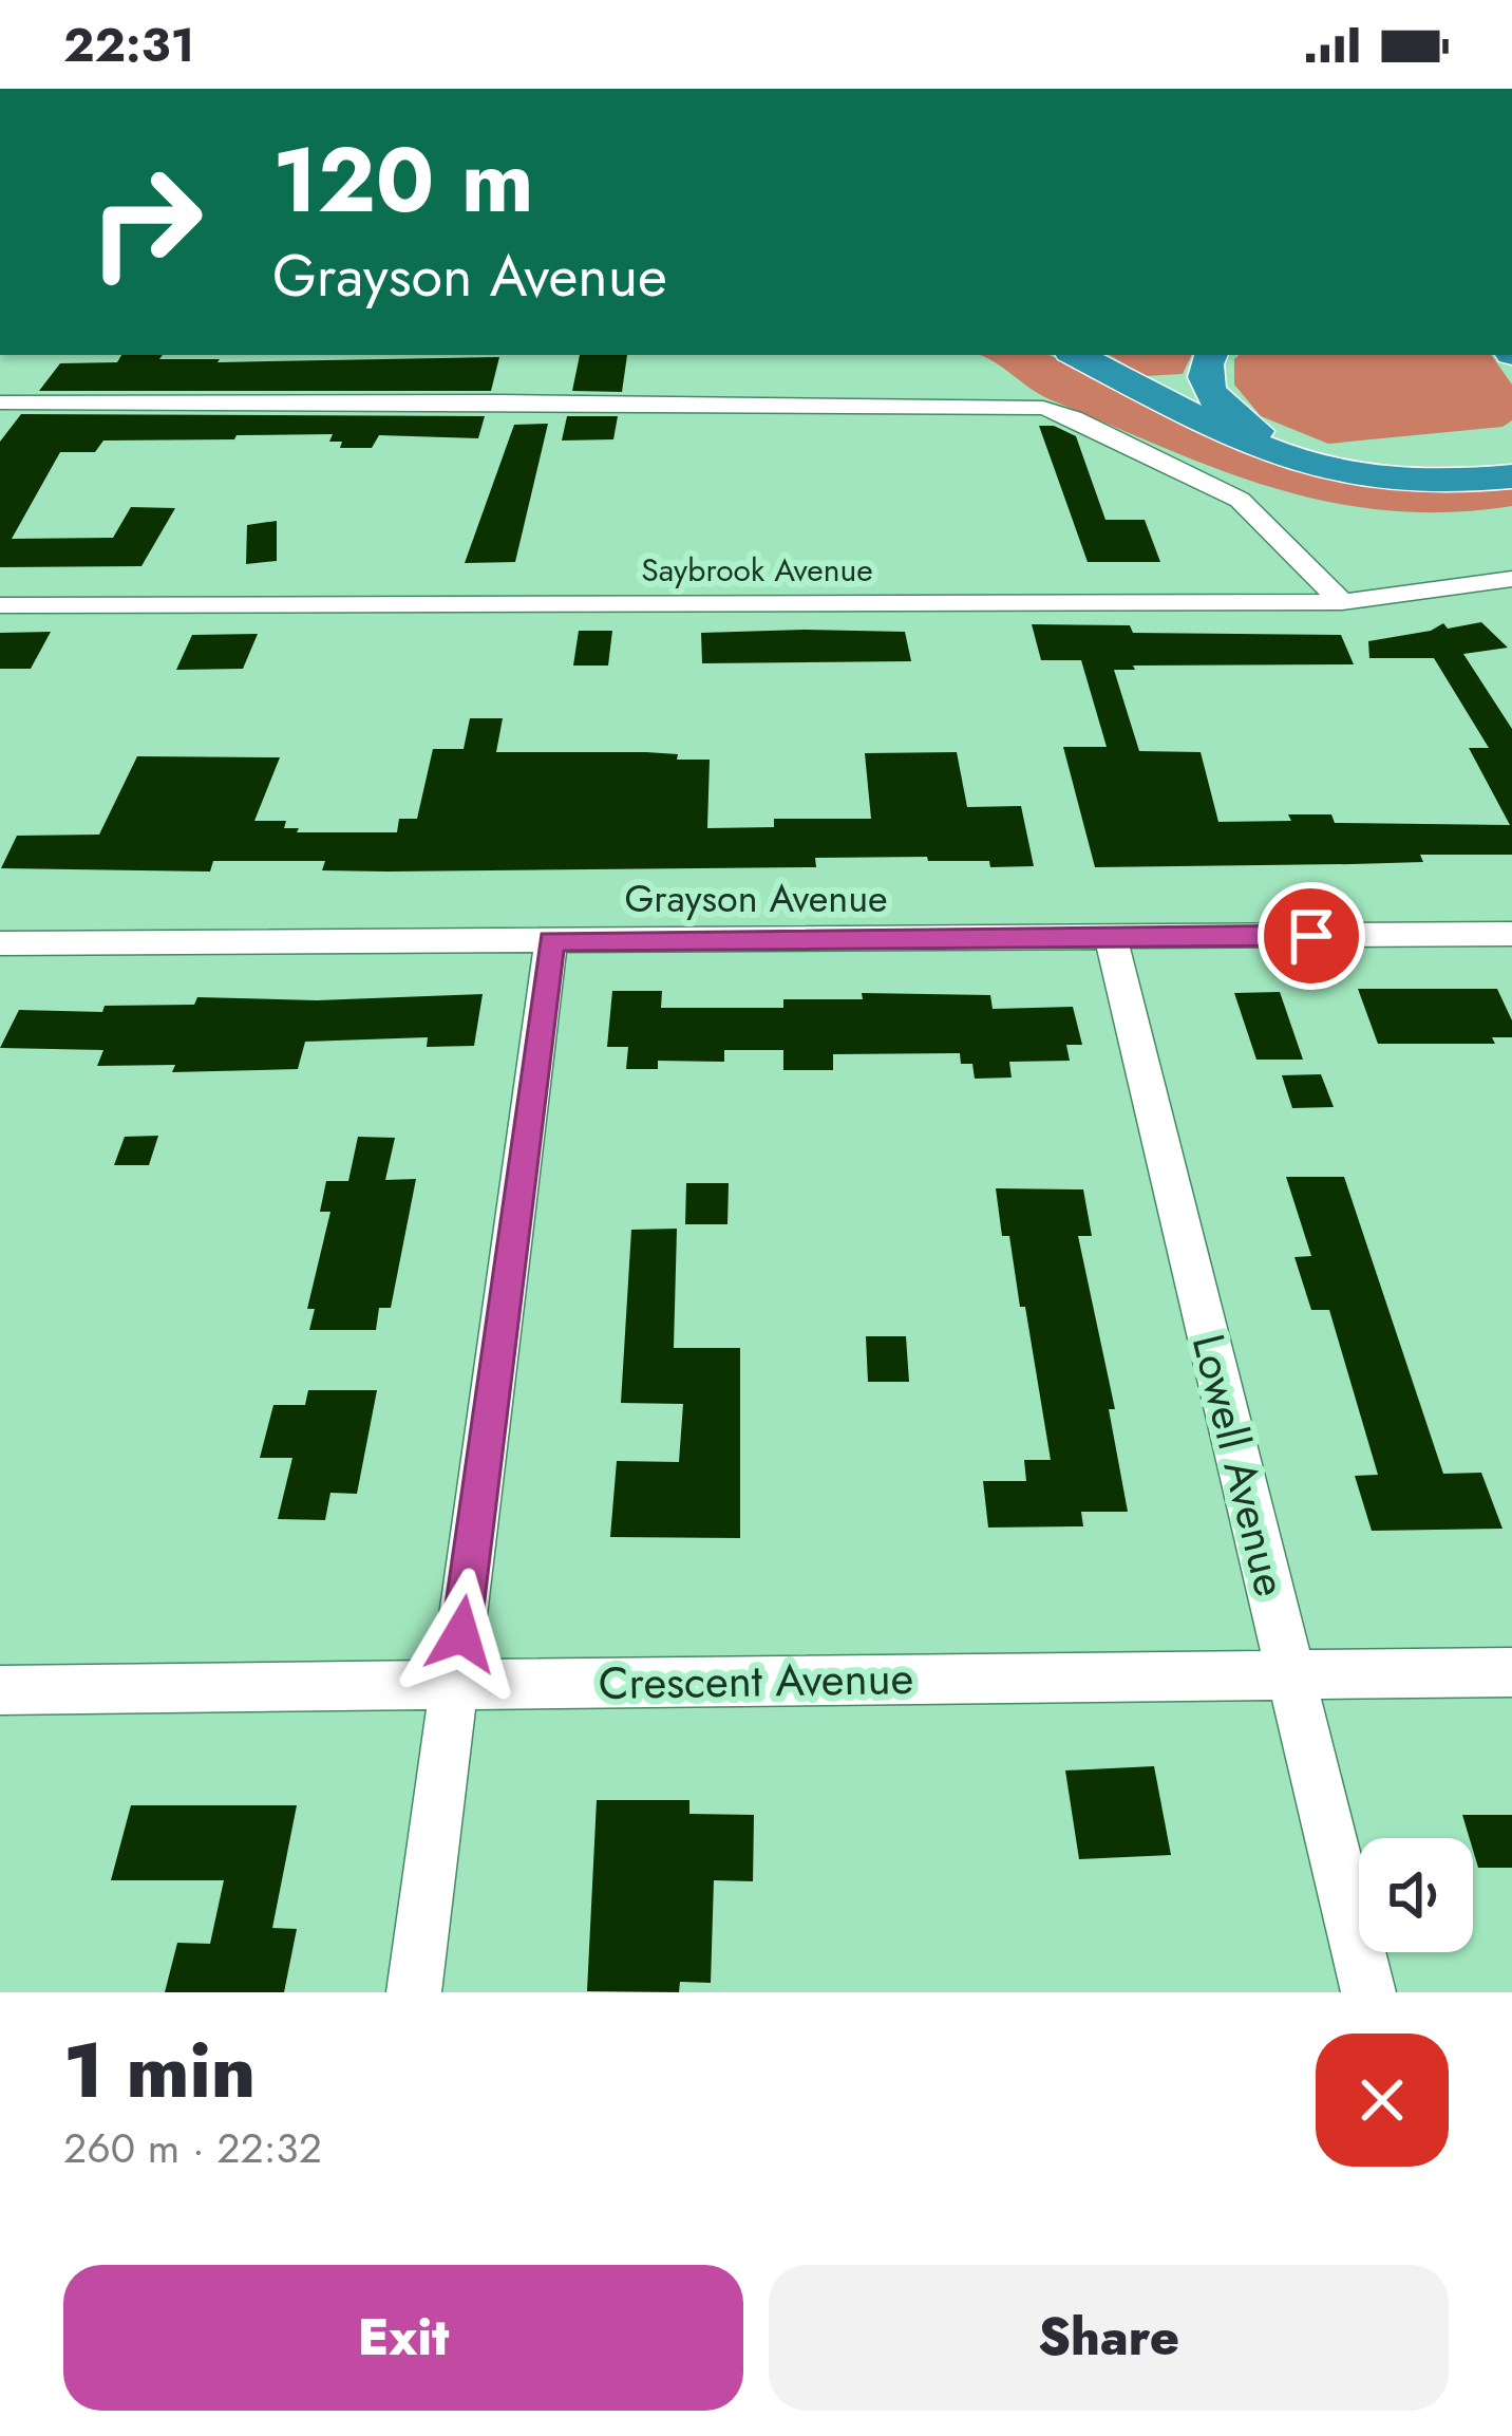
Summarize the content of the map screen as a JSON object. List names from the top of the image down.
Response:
{
  "streets": {
    "street": [
      "Saybrook Avenue",
      "Grayson Avenue",
      "Lowell Avenue",
      "Crescent Avenue"
    ]
  },
  "crossings": [
    ["Grayson Avenue", "Lowell Avenue"],
    ["Lowell Avenue", "Crescent Avenue"]
  ],
  "page": {
    "status": "22:31",
    "turn": ["120 m", "Grayson Avenue"],
    "heading": ["1 min", "260 m · 22:32"],
    "buttons": ["Exit", "Share"]
  }
}
